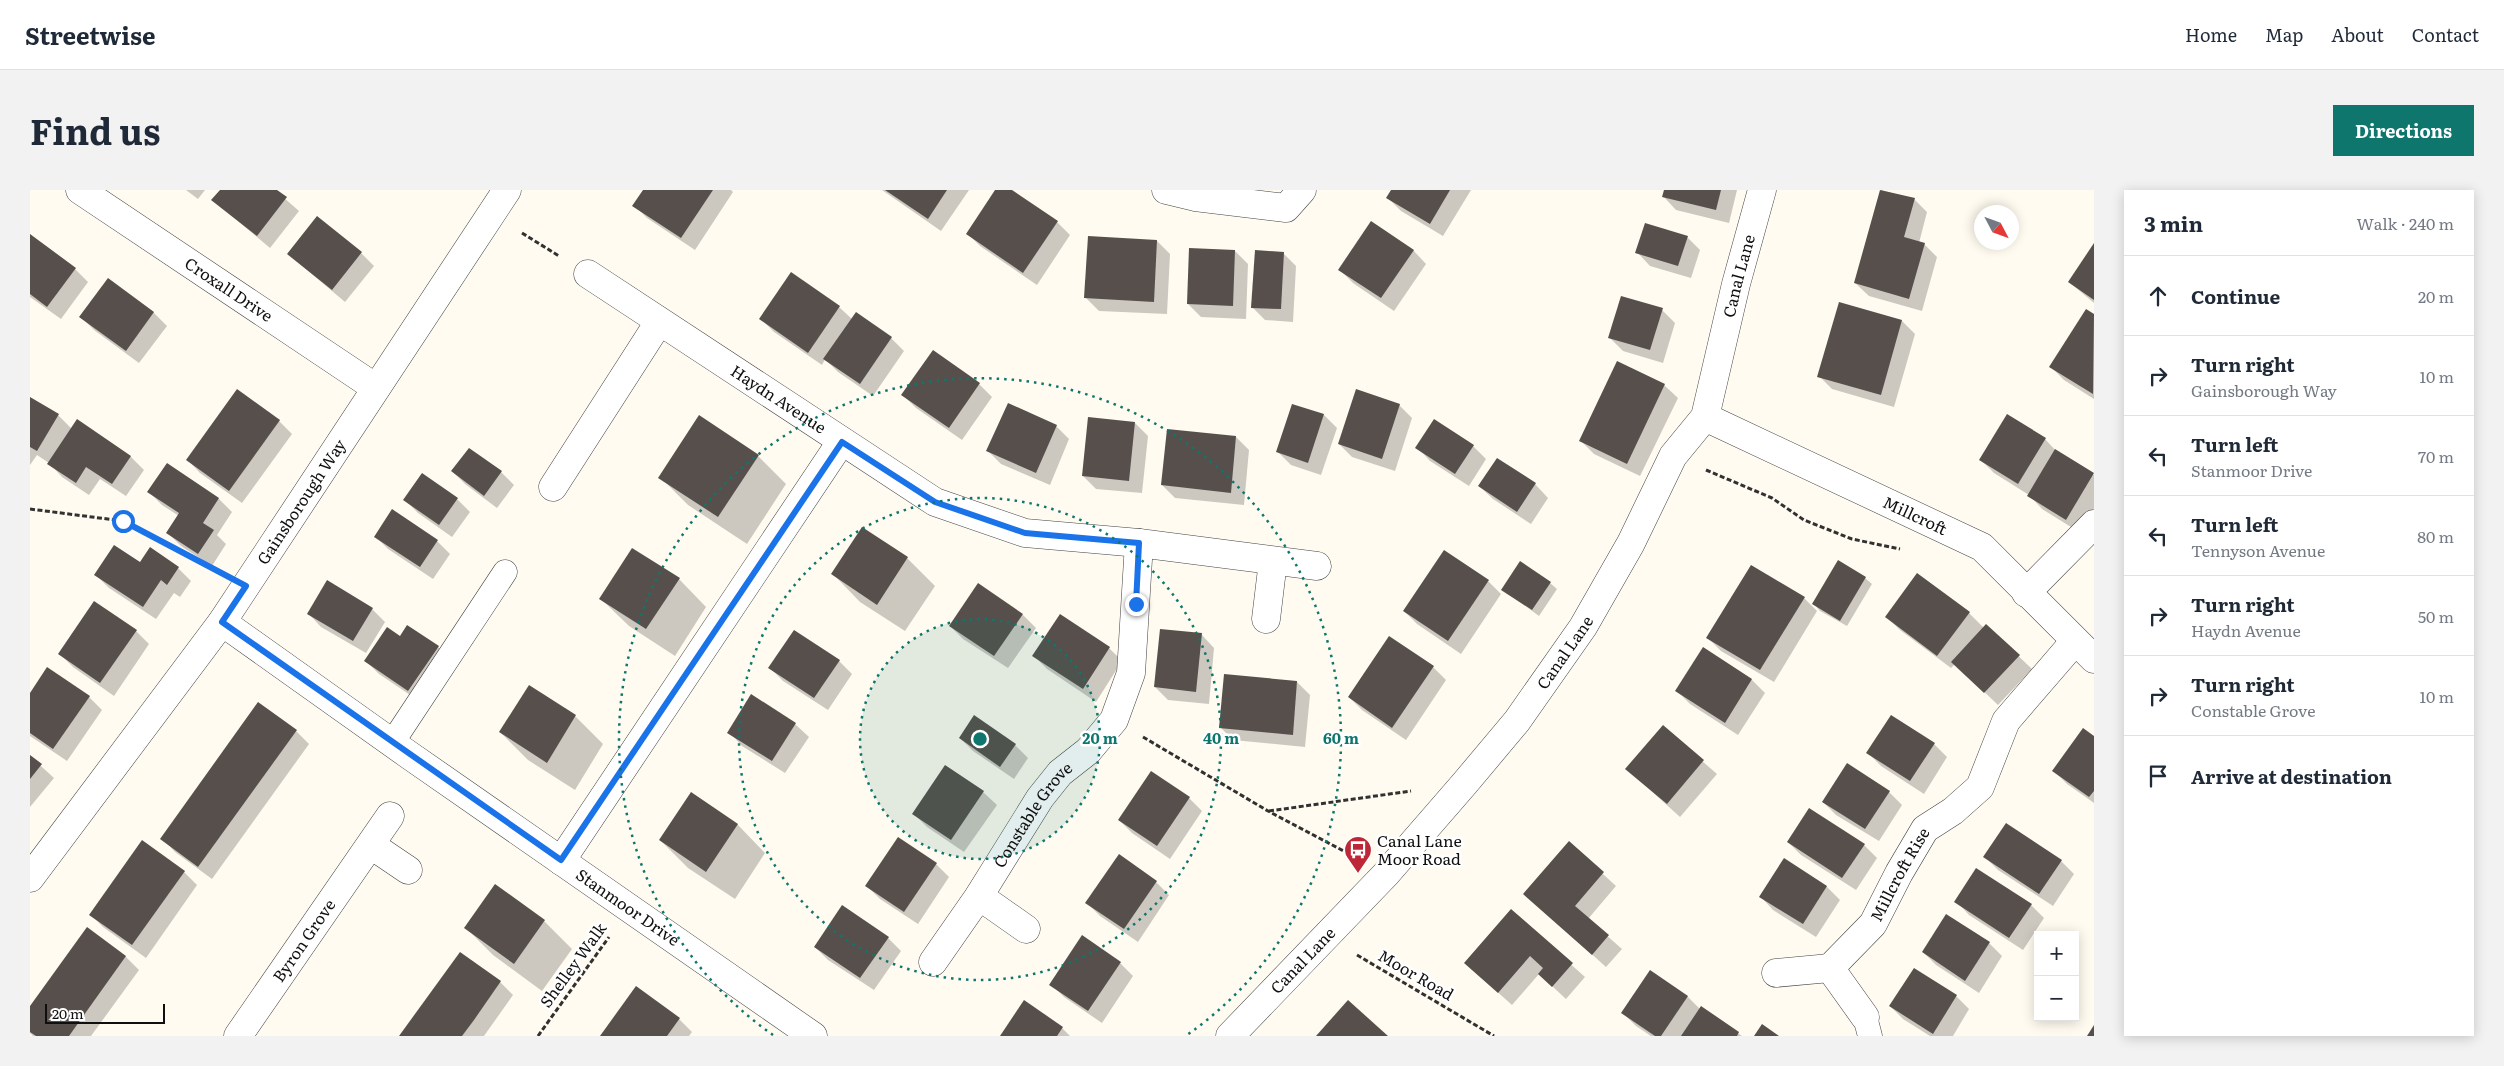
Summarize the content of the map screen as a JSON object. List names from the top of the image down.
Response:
{
  "streets": {
    "street": [
      "Canal Lane",
      "Croxall Drive",
      "Haydn Avenue",
      "Gainsborough Way",
      "Millcroft",
      "Constable Grove",
      "Millcroft Rise",
      "Stanmoor Drive",
      "Byron Grove"
    ],
    "path": ["Shelley Walk", "Moor Road"]
  },
  "crossings": [
    ["Canal Lane", "Millcroft"],
    ["Canal Lane", "Moor Road"],
    ["Croxall Drive", "Gainsborough Way"],
    ["Haydn Avenue", "Constable Grove"],
    ["Gainsborough Way", "Stanmoor Drive"],
    ["Millcroft", "Millcroft Rise"],
    ["Stanmoor Drive", "Shelley Walk"]
  ],
  "places": {
    "bus stop": ["Canal Lane Moor Road"]
  },
  "scale_bar": "20 m",
  "north": "bottom right",
  "page": {
    "header": "Streetwise",
    "nav": [
      "Home",
      "Map",
      "About",
      "Contact"
    ],
    "title": "Find us",
    "buttons": "Directions",
    "heading": ["3 min", "Walk · 240 m"],
    "list": [
      ["Continue", "20 m"],
      ["Turn right", "Gainsborough Way", "10 m"],
      ["Turn left", "Stanmoor Drive", "70 m"],
      ["Turn left", "Tennyson Avenue", "80 m"],
      ["Turn right", "Haydn Avenue", "50 m"],
      ["Turn right", "Constable Grove", "10 m"],
      "Arrive at destination"
    ],
    "map_buttons": ["+", "−"],
    "scale": "20 m"
  },
  "rings": ["20 m", "40 m", "60 m"]
}
